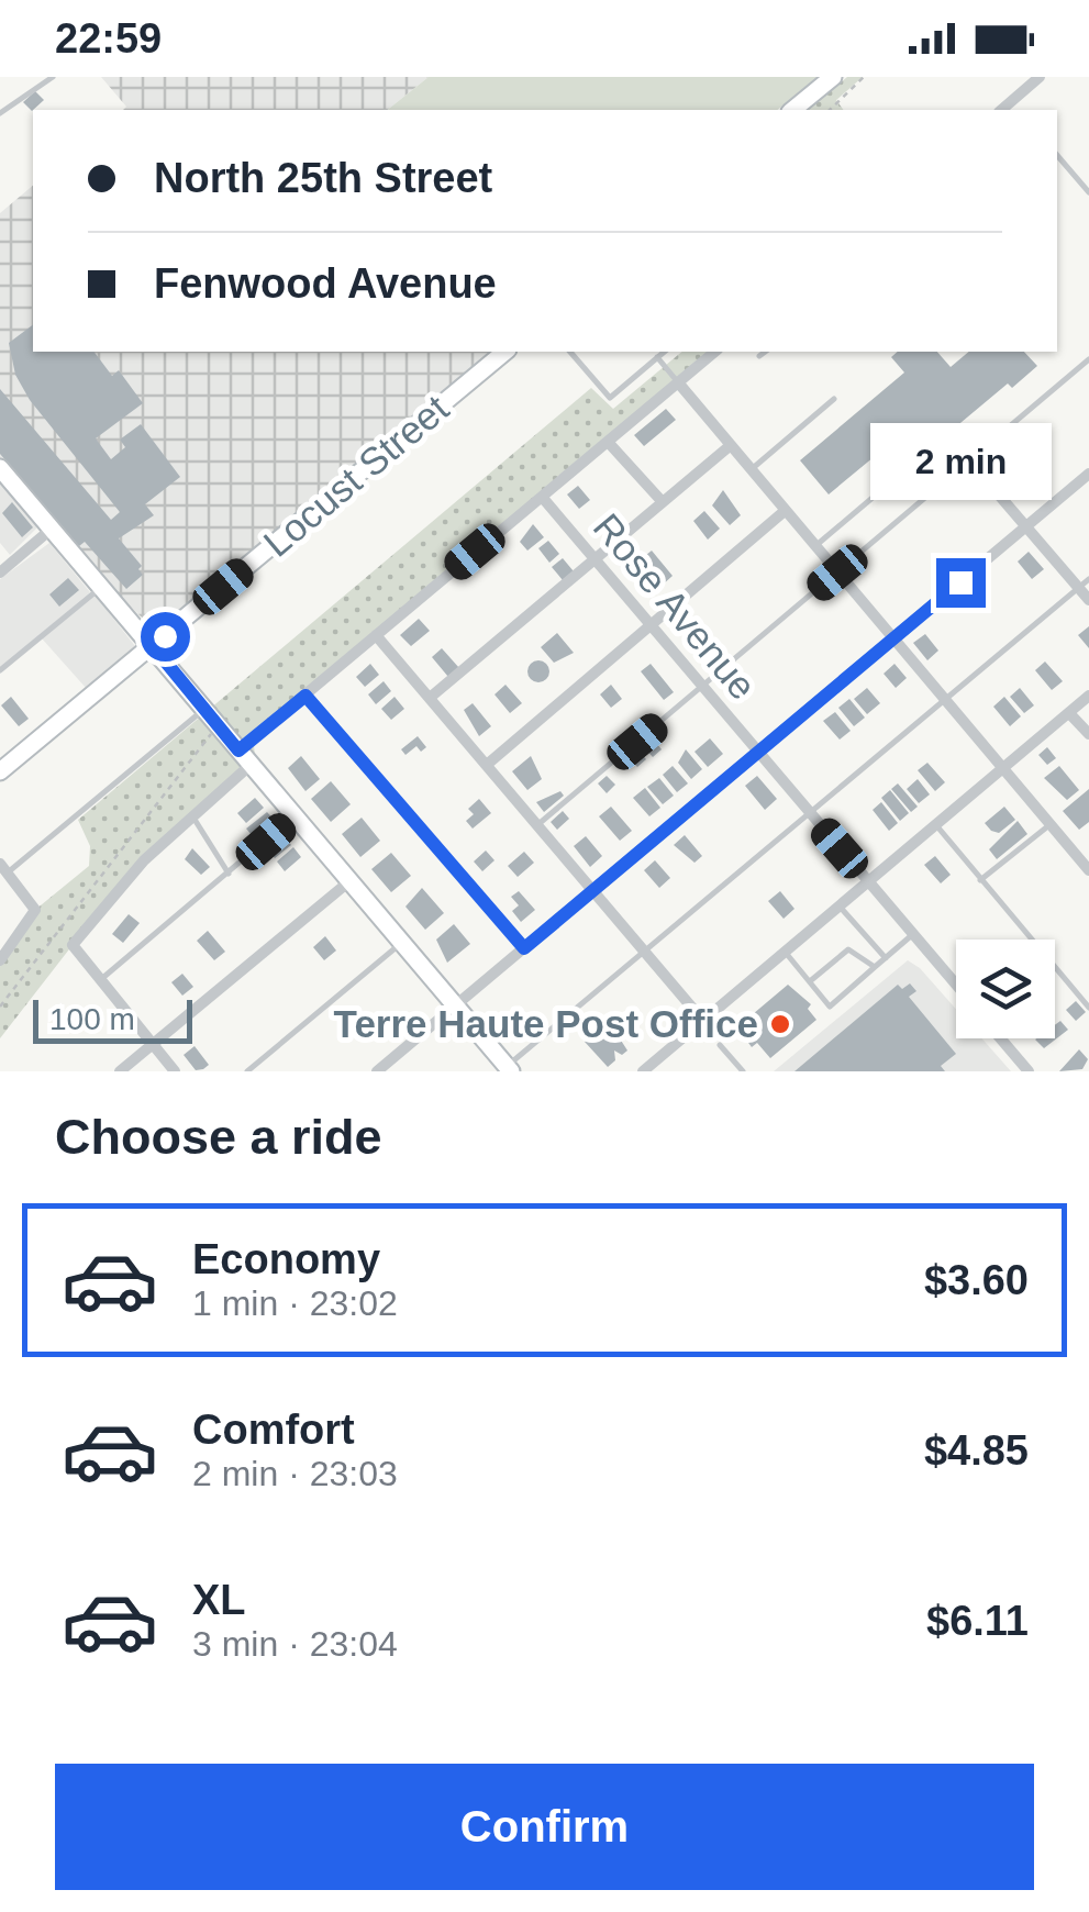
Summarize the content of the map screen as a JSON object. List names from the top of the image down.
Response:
{
  "streets": {
    "street": ["Locust Street", "Rose Avenue"]
  },
  "places": ["Terre Haute Post Office"],
  "scale_bar": "100 m",
  "page": {
    "status": "22:59",
    "banner": ["North 25th Street", "Fenwood Avenue"],
    "bubble": "2 min",
    "scale": "100 m",
    "heading": "Choose a ride",
    "list": [
      {
        "name": "Economy",
        "note": "1 min · 23:02",
        "value": "$3.60"
      },
      {
        "name": "Comfort",
        "note": "2 min · 23:03",
        "value": "$4.85"
      },
      {
        "name": "XL",
        "note": "3 min · 23:04",
        "value": "$6.11"
      }
    ],
    "buttons": "Confirm"
  }
}
